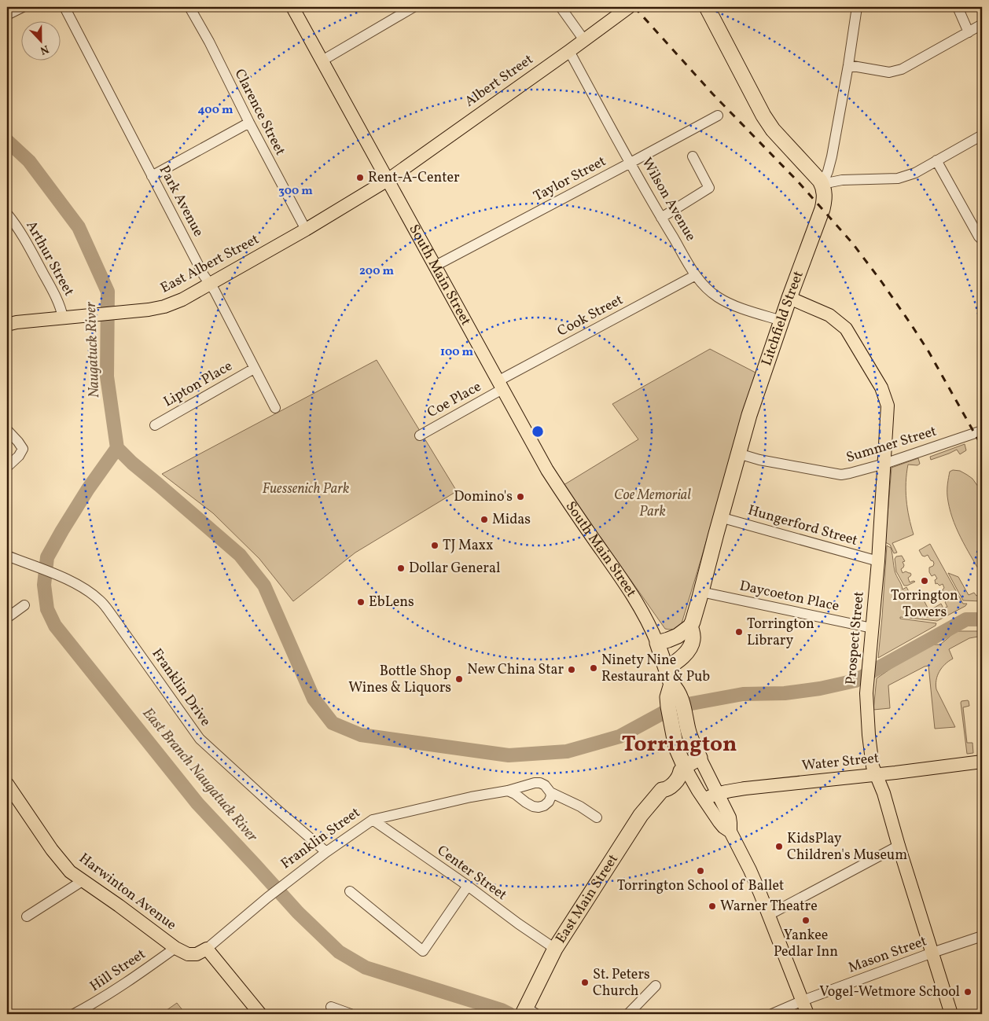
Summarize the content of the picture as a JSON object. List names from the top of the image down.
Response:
{
  "streets": {
    "highway": ["South Main Street", "Litchfield Street", "East Main Street"],
    "main road": [
      "Albert Street",
      "East Albert Street",
      "Prospect Street",
      "Water Street",
      "Franklin Street",
      "Harwinton Avenue"
    ],
    "street": [
      "Clarence Street",
      "Taylor Street",
      "Wilson Avenue",
      "Park Avenue",
      "Arthur Street",
      "Cook Street",
      "Lipton Place",
      "Coe Place",
      "Summer Street",
      "Hungerford Street",
      "Daycoeton Place",
      "Franklin Drive",
      "Center Street",
      "Mason Street",
      "Hill Street"
    ]
  },
  "crossings": [
    ["Albert Street", "Wilson Avenue"],
    ["Albert Street", "East Albert Street"],
    ["Albert Street", "South Main Street"],
    ["Clarence Street", "East Albert Street"],
    ["Taylor Street", "Wilson Avenue"],
    ["Taylor Street", "South Main Street"],
    ["Wilson Avenue", "Cook Street"],
    ["Wilson Avenue", "Litchfield Street"],
    ["Park Avenue", "East Albert Street"],
    ["Park Avenue", "Lipton Place"],
    ["Arthur Street", "East Albert Street"],
    ["East Albert Street", "South Main Street"],
    ["South Main Street", "Cook Street"],
    ["South Main Street", "Litchfield Street"],
    ["South Main Street", "Coe Place"],
    ["South Main Street", "East Main Street"],
    ["Cook Street", "Coe Place"],
    ["Litchfield Street", "Summer Street"],
    ["Litchfield Street", "Hungerford Street"],
    ["Litchfield Street", "Daycoeton Place"],
    ["Litchfield Street", "Prospect Street"],
    ["Summer Street", "Prospect Street"],
    ["Hungerford Street", "Prospect Street"],
    ["Daycoeton Place", "Prospect Street"],
    ["Prospect Street", "Water Street"],
    ["Prospect Street", "Mason Street"],
    ["Franklin Drive", "Franklin Street"],
    ["Franklin Street", "Center Street"],
    ["Franklin Street", "Harwinton Avenue"],
    ["Franklin Street", "Hill Street"],
    ["Center Street", "East Main Street"],
    ["Harwinton Avenue", "Hill Street"]
  ],
  "districts": ["Torrington"],
  "water": ["Naugatuck River", "East Branch Naugatuck River"],
  "parks": ["Fuessenich Park", "Coe Memorial Park"],
  "places": [
    "Rent-A-Center",
    "Domino's",
    "Midas",
    "TJ Maxx",
    "Dollar General",
    "Torrington Towers",
    "EbLens",
    "Torrington Library",
    "Ninety Nine Restaurant & Pub",
    "New China Star",
    "Bottle Shop Wines & Liquors",
    "KidsPlay Children's Museum",
    "Torrington School of Ballet",
    "Warner Theatre",
    "Yankee Pedlar Inn",
    "St. Peters Church",
    "Vogel-Wetmore School"
  ],
  "north": "bottom",
  "rings": [
    "400 m",
    "300 m",
    "200 m",
    "100 m"
  ]
}
